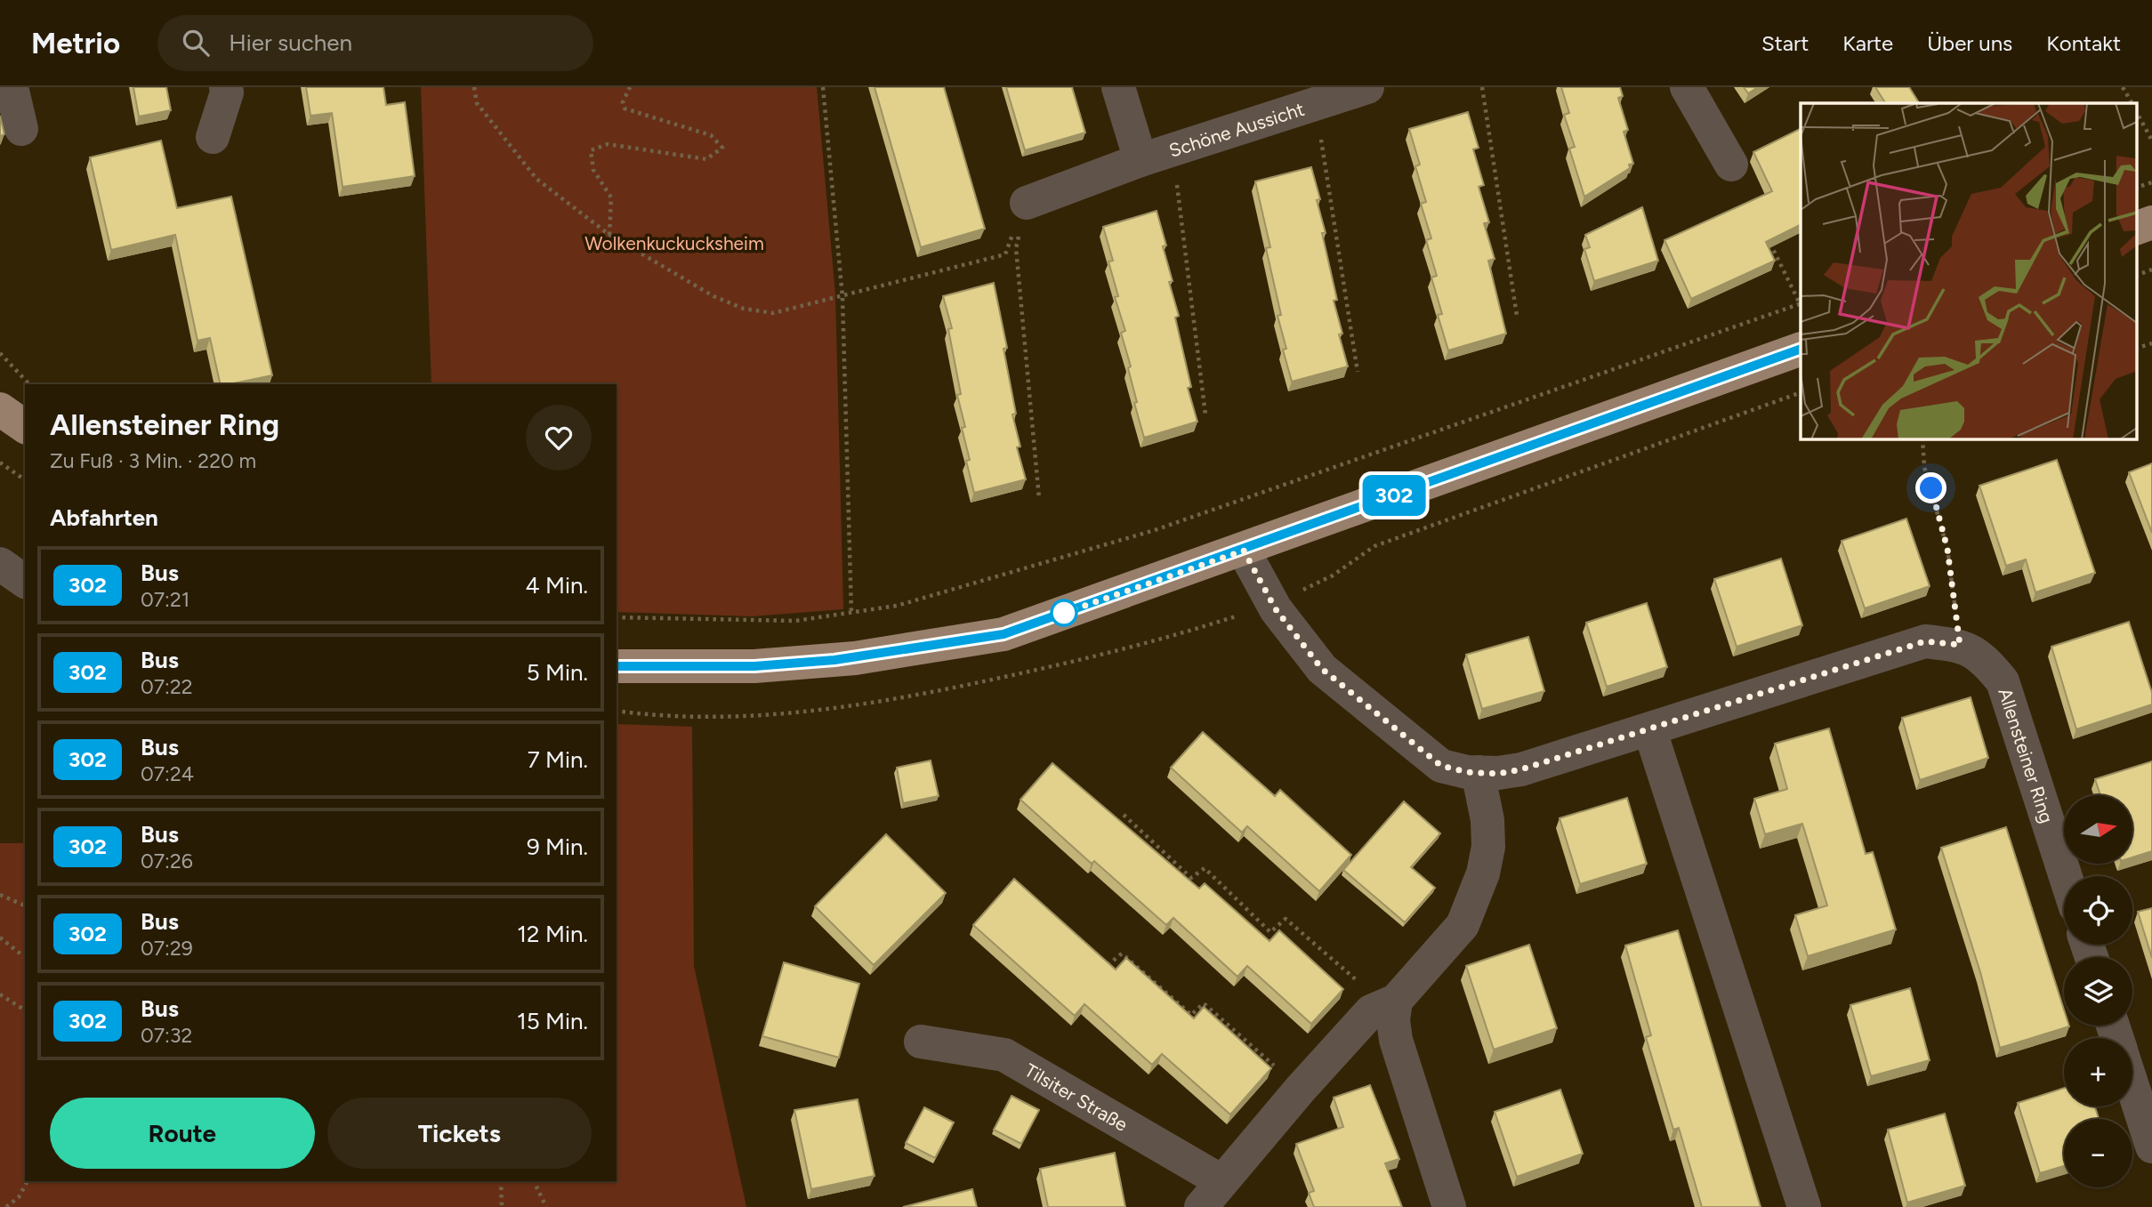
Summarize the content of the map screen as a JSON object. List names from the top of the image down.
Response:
{
  "streets": {
    "street": ["Schöne Aussicht", "Allensteiner Ring", "Tilsiter Straße"]
  },
  "crossings": [
    ["Allensteiner Ring", "Tilsiter Straße"]
  ],
  "parks": ["Wolkenkuckucksheim"],
  "lines": ["bus line 302"],
  "north": "right",
  "page": {
    "header": "Metrio",
    "search": "Hier suchen",
    "nav": [
      "Start",
      "Karte",
      "Über uns",
      "Kontakt"
    ],
    "on_map": "302",
    "heading": [
      ["Allensteiner Ring", "Zu Fuß · 3 Min. · 220 m"],
      "Abfahrten"
    ],
    "list": [
      {
        "mark": "302",
        "name": "Bus",
        "note": "07:21",
        "value": "4 Min."
      },
      {
        "mark": "302",
        "name": "Bus",
        "note": "07:22",
        "value": "5 Min."
      },
      {
        "mark": "302",
        "name": "Bus",
        "note": "07:24",
        "value": "7 Min."
      },
      {
        "mark": "302",
        "name": "Bus",
        "note": "07:26",
        "value": "9 Min."
      },
      {
        "mark": "302",
        "name": "Bus",
        "note": "07:29",
        "value": "12 Min."
      },
      {
        "mark": "302",
        "name": "Bus",
        "note": "07:32",
        "value": "15 Min."
      }
    ],
    "map_buttons": ["+", "−"],
    "buttons": ["Route", "Tickets"]
  }
}
